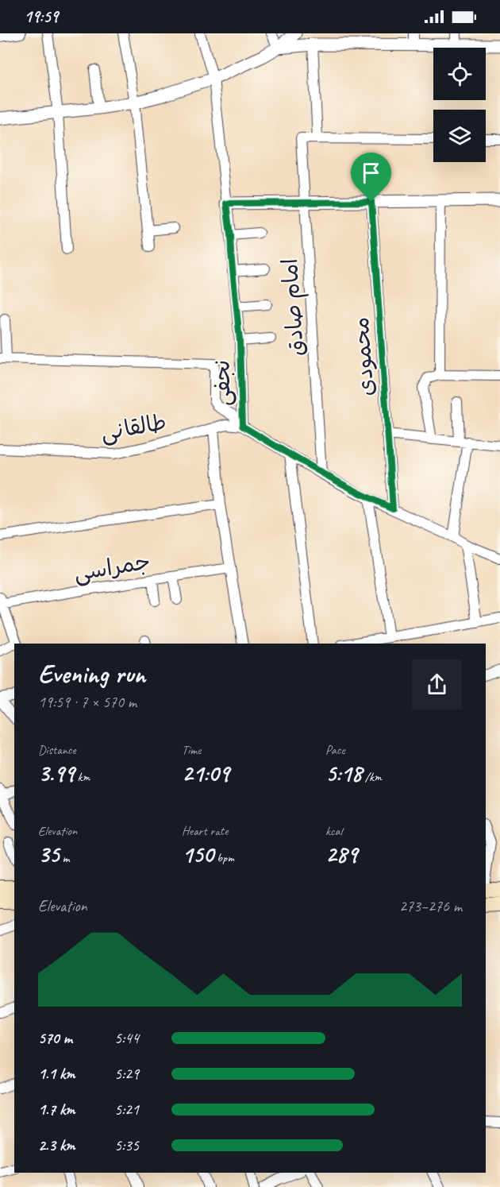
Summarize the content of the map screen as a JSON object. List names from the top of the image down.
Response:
{
  "streets": {
    "street": [
      "امام صادق",
      "محمودی",
      "نجفی",
      "طالقانی",
      "جمراسی"
    ]
  },
  "crossings": [
    ["امام صادق", "نجفی"],
    ["محمودی", "نجفی"],
    ["نجفی", "طالقانی"]
  ],
  "page": {
    "status": "19:59",
    "heading": ["Evening run", "19:59 · 7 × 570 m"],
    "stats": [
      ["Distance", "3.99 km"],
      ["Time", "21:09"],
      ["Pace", "5:18 /km"],
      ["Elevation", "35 m"],
      ["Heart rate", "150 bpm"],
      ["kcal", "289"]
    ],
    "chart": ["Elevation", "273–276 m"],
    "list": [
      {
        "name": "570 m",
        "note": "5:44"
      },
      {
        "name": "1.1 km",
        "note": "5:29"
      },
      {
        "name": "1.7 km",
        "note": "5:21"
      },
      {
        "name": "2.3 km",
        "note": "5:35"
      }
    ]
  }
}
